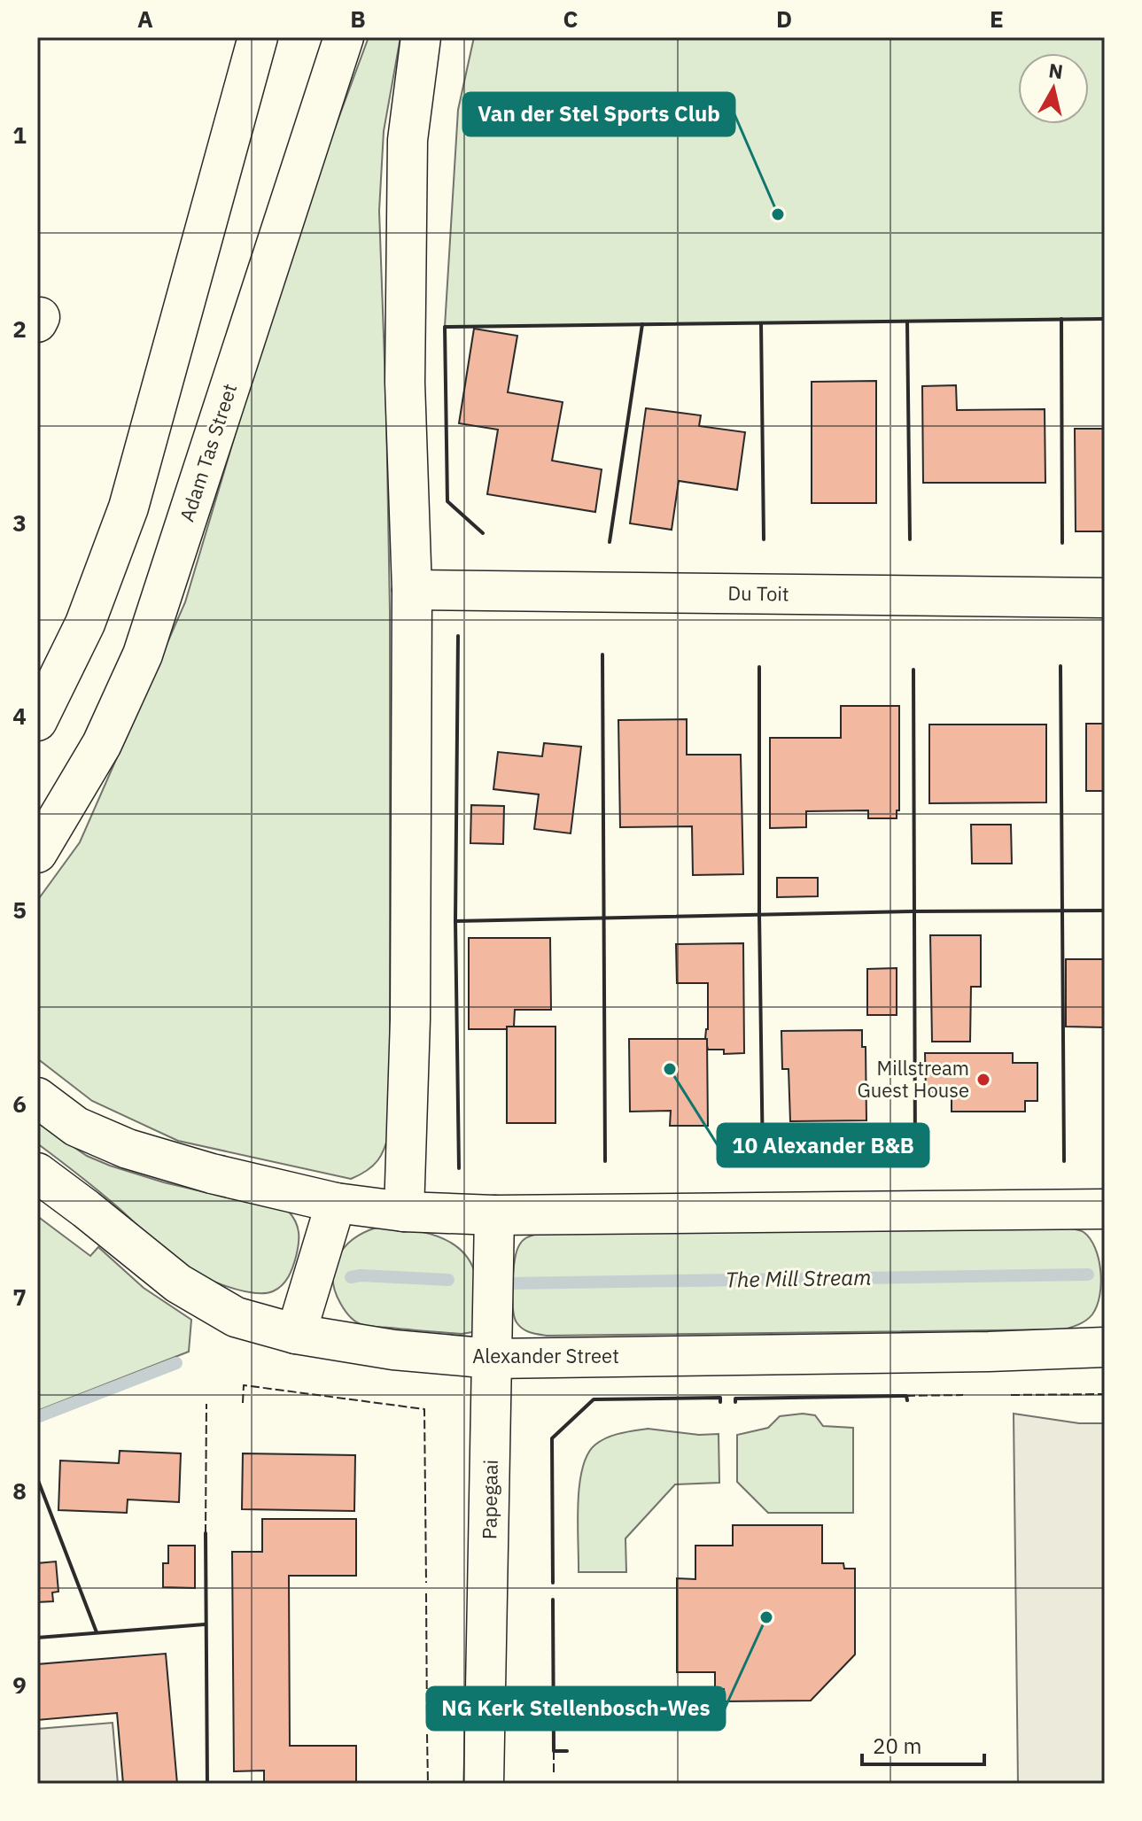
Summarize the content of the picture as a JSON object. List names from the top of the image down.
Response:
{
  "streets": {
    "street": [
      "Adam Tas Street",
      "Du Toit",
      "Alexander Street",
      "Papegaai"
    ]
  },
  "crossings": [
    ["Alexander Street", "Papegaai"]
  ],
  "water": ["The Mill Stream"],
  "places": [
    "Van der Stel Sports Club",
    "10 Alexander B&B",
    "Millstream Guest House",
    "NG Kerk Stellenbosch-Wes"
  ],
  "scale_bar": "20 m",
  "north": "top",
  "grid": {
    "columns": [
      "A",
      "B",
      "C",
      "D",
      "E"
    ],
    "rows": [
      "1",
      "2",
      "3",
      "4",
      "5",
      "6",
      "7",
      "8",
      "9"
    ]
  }
}
